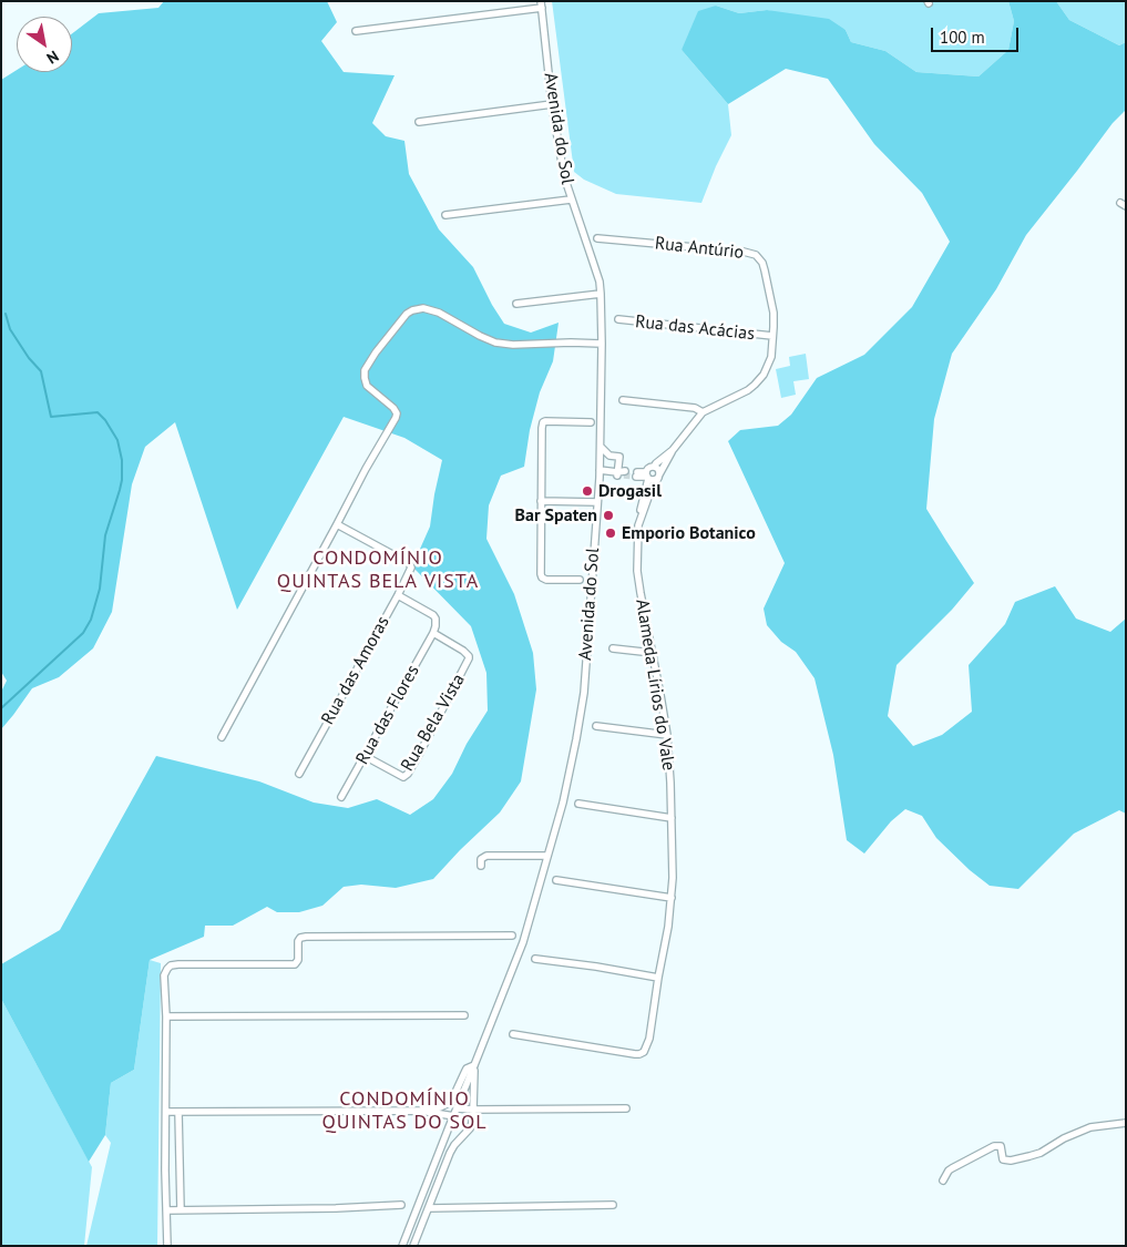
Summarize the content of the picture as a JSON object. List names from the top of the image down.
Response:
{
  "streets": {
    "street": [
      "Avenida do Sol",
      "Rua Antúrio",
      "Rua das Acácias",
      "Rua das Amoras",
      "Alameda Lírios do Vale",
      "Rua das Flores",
      "Rua Bela Vista"
    ]
  },
  "crossings": [
    ["Rua Antúrio", "Rua das Acácias"],
    ["Rua Antúrio", "Alameda Lírios do Vale"],
    ["Rua das Flores", "Rua Bela Vista"]
  ],
  "districts": ["CONDOMÍNIO QUINTAS BELA VISTA", "CONDOMÍNIO QUINTAS DO SOL"],
  "places": ["Drogasil", "Bar Spaten", "Emporio Botanico"],
  "scale_bar": "100 m",
  "north": "bottom right"
}
